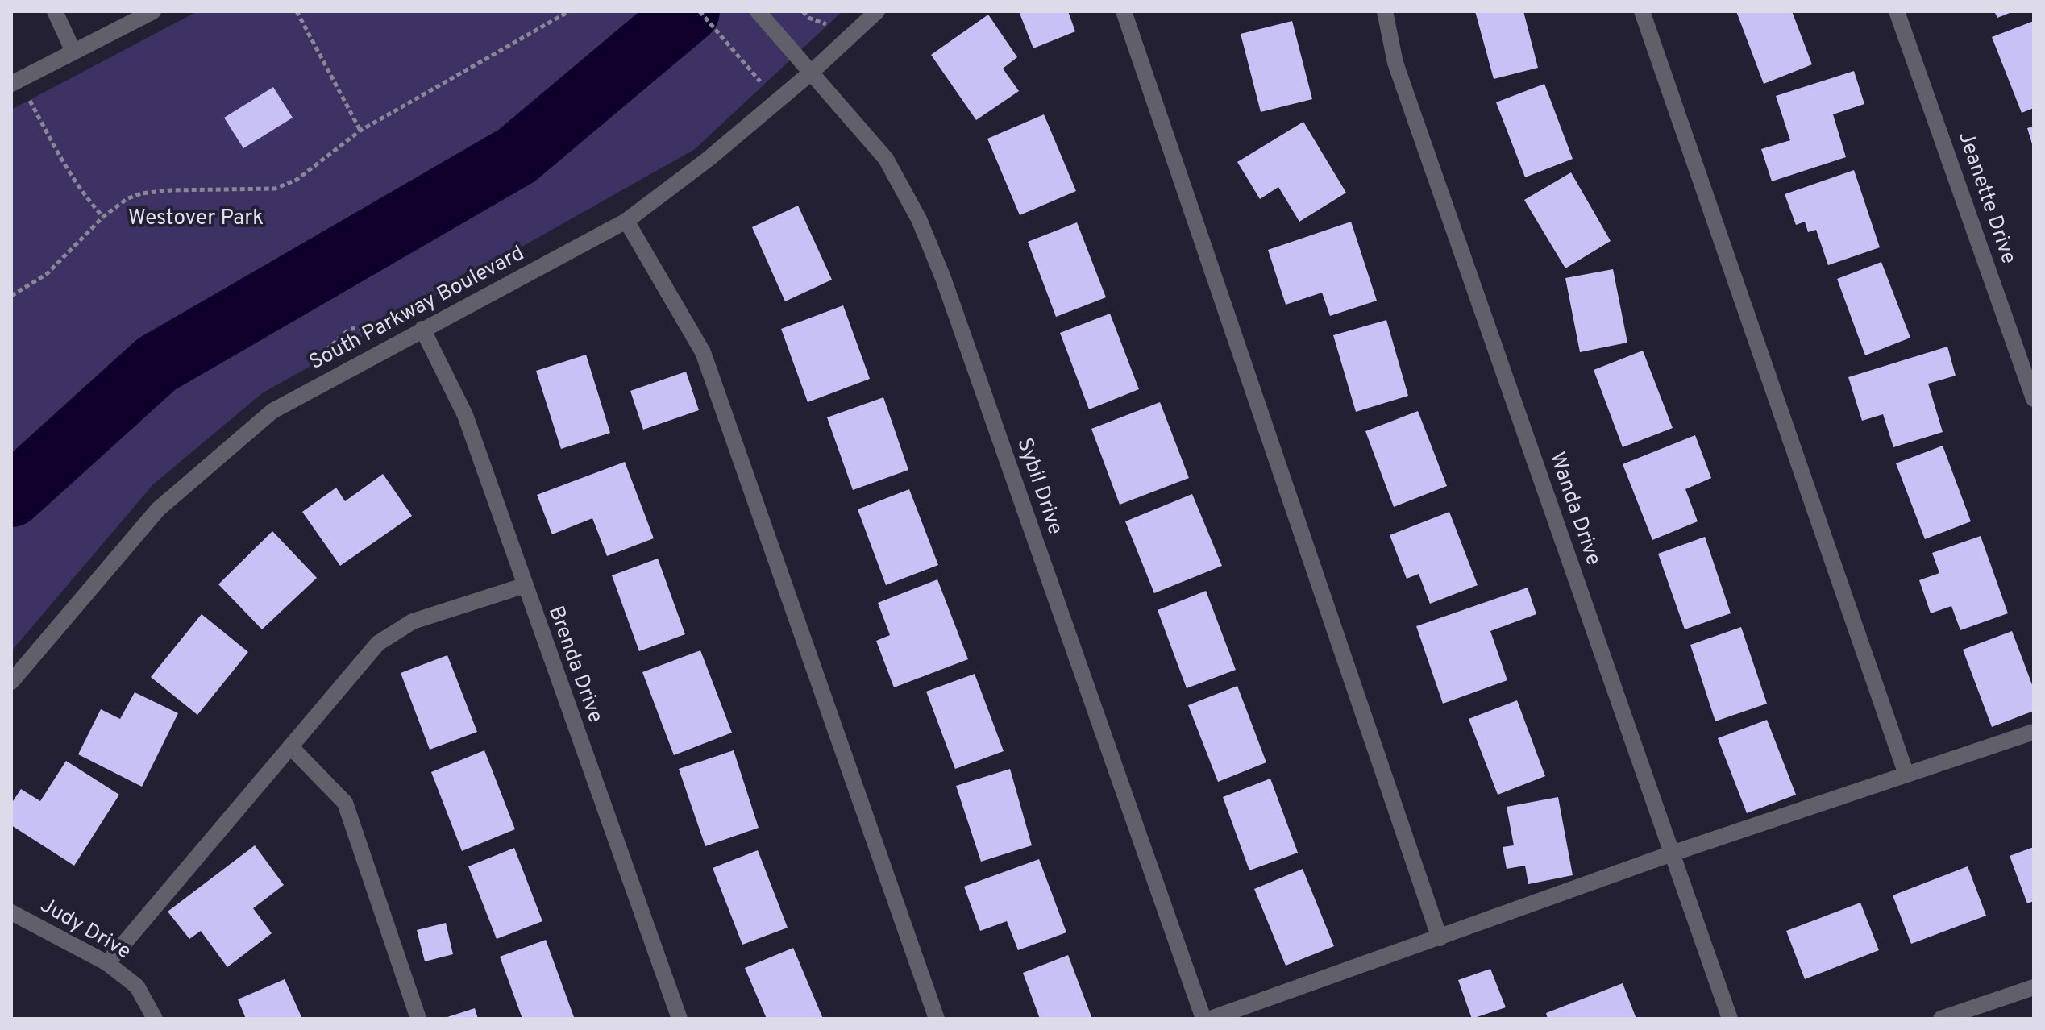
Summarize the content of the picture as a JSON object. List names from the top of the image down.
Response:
{
  "streets": {
    "street": [
      "Jeanette Drive",
      "South Parkway Boulevard",
      "Sybil Drive",
      "Wanda Drive",
      "Brenda Drive",
      "Judy Drive"
    ]
  },
  "crossings": [
    ["South Parkway Boulevard", "Sybil Drive"],
    ["South Parkway Boulevard", "Brenda Drive"]
  ],
  "parks": ["Westover Park"]
}
